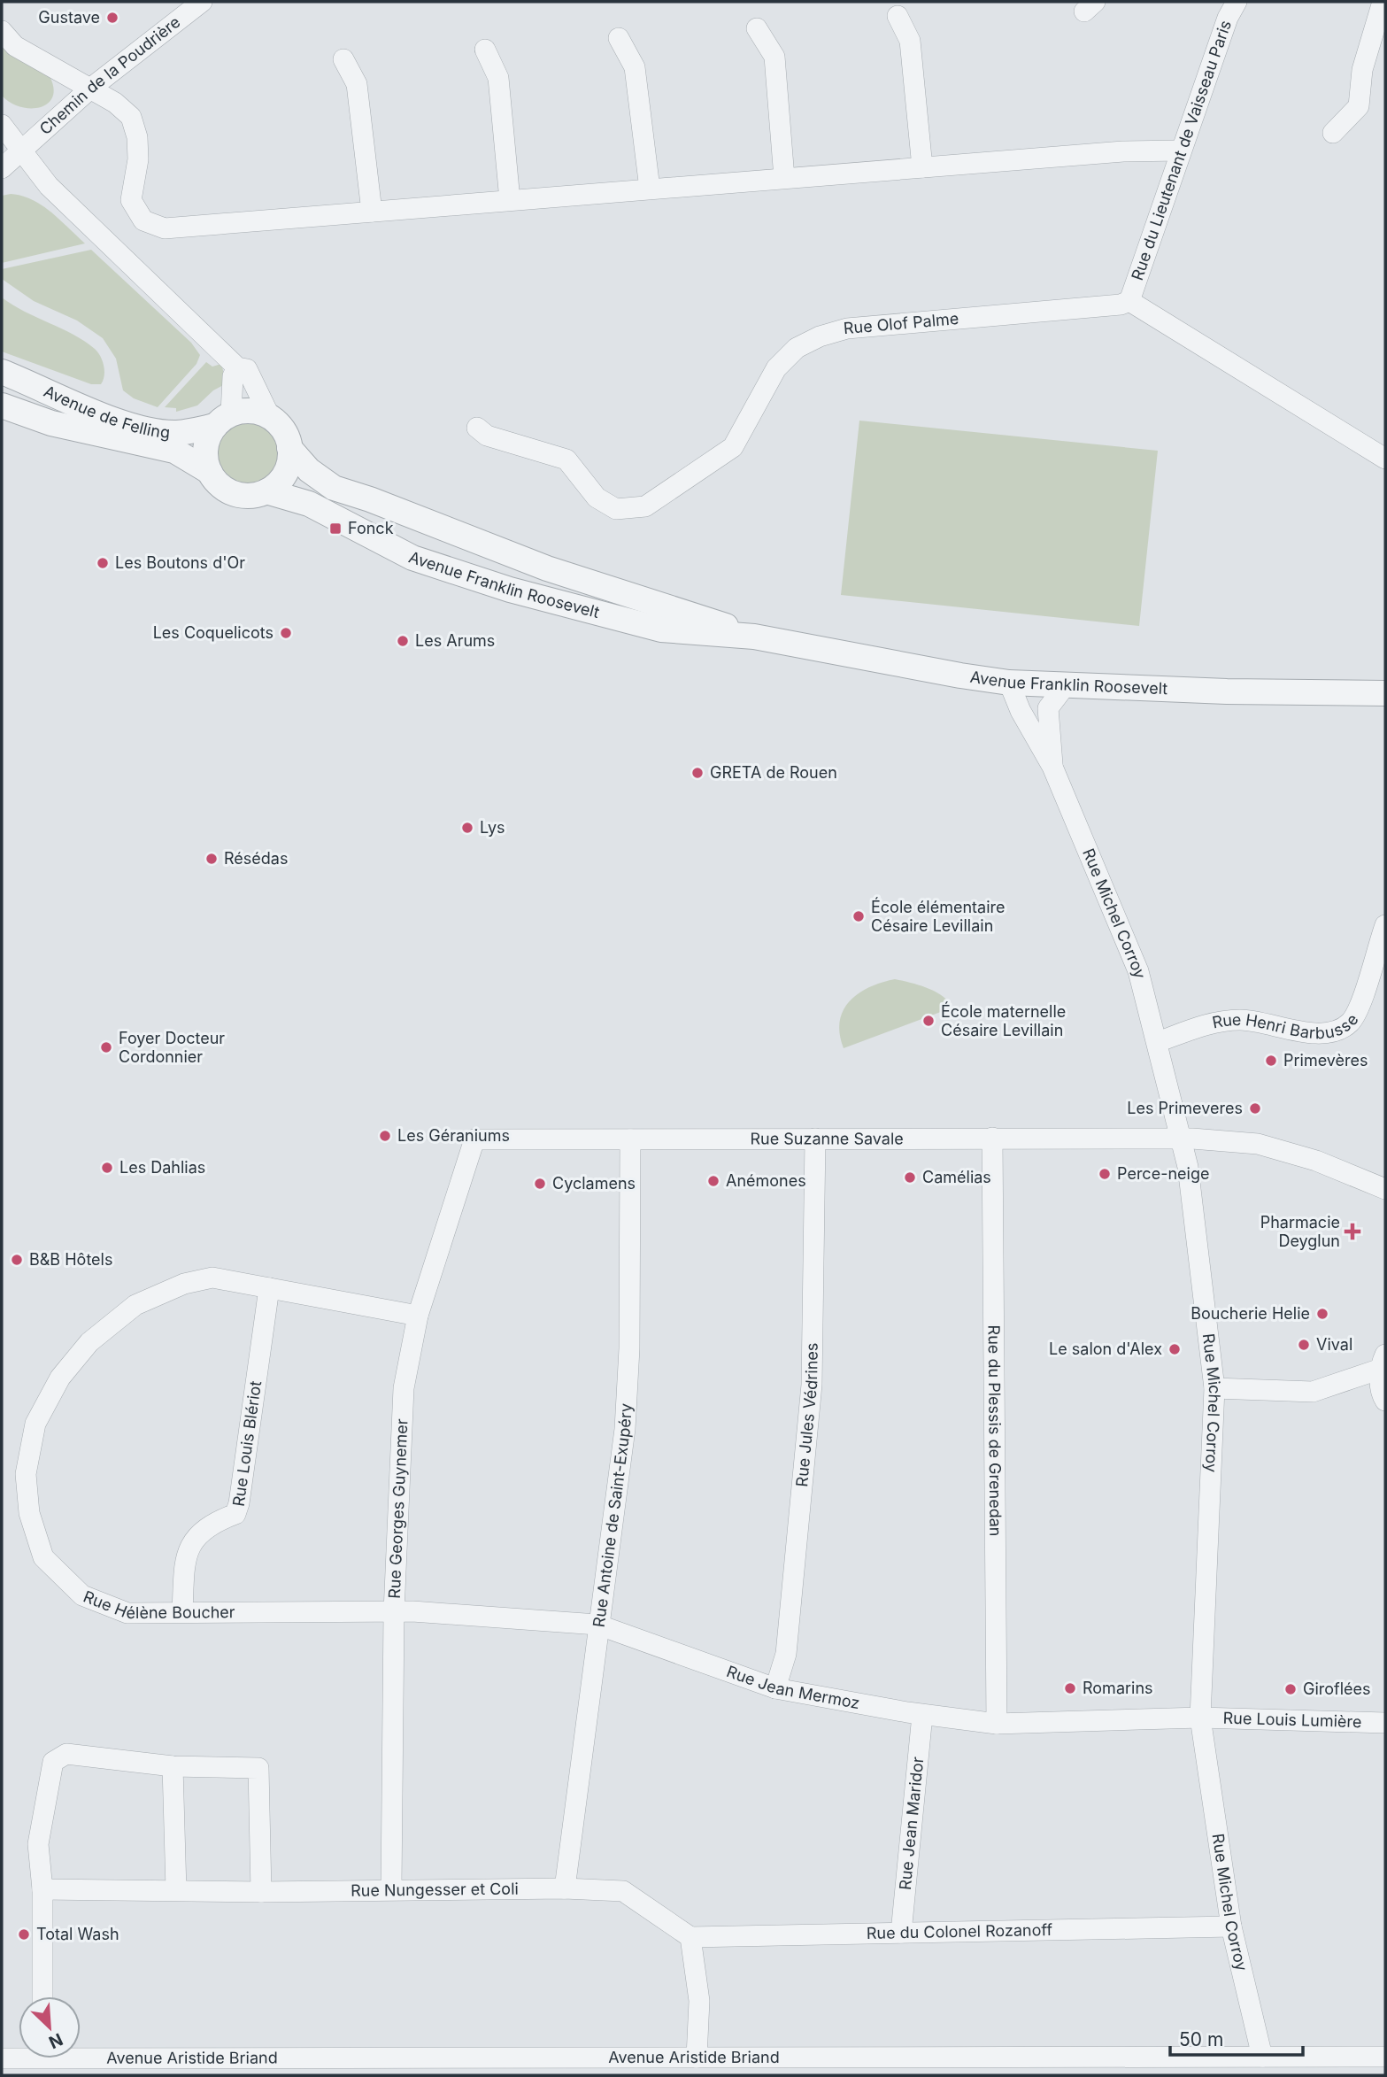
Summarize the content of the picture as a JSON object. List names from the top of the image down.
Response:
{
  "streets": {
    "street": [
      "Chemin de la Poudrière",
      "Rue du Lieutenant de Vaisseau Paris",
      "Rue Olof Palme",
      "Avenue de Felling",
      "Avenue Franklin Roosevelt",
      "Rue Michel Corroy",
      "Rue Henri Barbusse",
      "Rue Suzanne Savale",
      "Rue Jules Védrines",
      "Rue du Plessis de Grenedan",
      "Rue Louis Blériot",
      "Rue Georges Guynemer",
      "Rue Antoine de Saint-Exupéry",
      "Rue Hélène Boucher",
      "Rue Jean Mermoz",
      "Rue Louis Lumière",
      "Rue Jean Maridor",
      "Rue Nungesser et Coli",
      "Rue du Colonel Rozanoff",
      "Avenue Aristide Briand"
    ]
  },
  "crossings": [
    ["Rue du Lieutenant de Vaisseau Paris", "Rue Olof Palme"],
    ["Avenue de Felling", "Avenue Franklin Roosevelt"],
    ["Avenue Franklin Roosevelt", "Rue Michel Corroy"],
    ["Rue Michel Corroy", "Rue Henri Barbusse"],
    ["Rue Michel Corroy", "Rue Suzanne Savale"],
    ["Rue Michel Corroy", "Rue Jean Mermoz"],
    ["Rue Michel Corroy", "Rue Louis Lumière"],
    ["Rue Michel Corroy", "Rue du Colonel Rozanoff"],
    ["Rue Michel Corroy", "Avenue Aristide Briand"],
    ["Rue Suzanne Savale", "Rue Jules Védrines"],
    ["Rue Suzanne Savale", "Rue du Plessis de Grenedan"],
    ["Rue Suzanne Savale", "Rue Georges Guynemer"],
    ["Rue Suzanne Savale", "Rue Antoine de Saint-Exupéry"],
    ["Rue Jules Védrines", "Rue Jean Mermoz"],
    ["Rue du Plessis de Grenedan", "Rue Jean Mermoz"],
    ["Rue Louis Blériot", "Rue Hélène Boucher"],
    ["Rue Georges Guynemer", "Rue Hélène Boucher"],
    ["Rue Georges Guynemer", "Rue Jean Mermoz"],
    ["Rue Georges Guynemer", "Rue Nungesser et Coli"],
    ["Rue Antoine de Saint-Exupéry", "Rue Jean Mermoz"],
    ["Rue Antoine de Saint-Exupéry", "Rue Nungesser et Coli"],
    ["Rue Hélène Boucher", "Rue Jean Mermoz"],
    ["Rue Jean Mermoz", "Rue Louis Lumière"],
    ["Rue Jean Mermoz", "Rue Jean Maridor"],
    ["Rue Jean Maridor", "Rue du Colonel Rozanoff"],
    ["Rue Nungesser et Coli", "Rue du Colonel Rozanoff"]
  ],
  "places": {
    "other": [
      "Gustave",
      "Les Boutons d'Or",
      "Les Coquelicots",
      "Les Arums",
      "GRETA de Rouen",
      "Lys",
      "Résédas",
      "École élémentaire Césaire Levillain",
      "École maternelle Césaire Levillain",
      "Foyer Docteur Cordonnier",
      "Primevères",
      "Les Primeveres",
      "Les Géraniums",
      "Les Dahlias",
      "Perce-neige",
      "Camélias",
      "Anémones",
      "Cyclamens",
      "B&B Hôtels",
      "Boucherie Helie",
      "Vival",
      "Le salon d'Alex",
      "Romarins",
      "Giroflées",
      "Total Wash"
    ],
    "transit": ["Fonck"],
    "health": ["Pharmacie Deyglun"]
  },
  "scale_bar": "50 m",
  "north": "bottom right"
}
